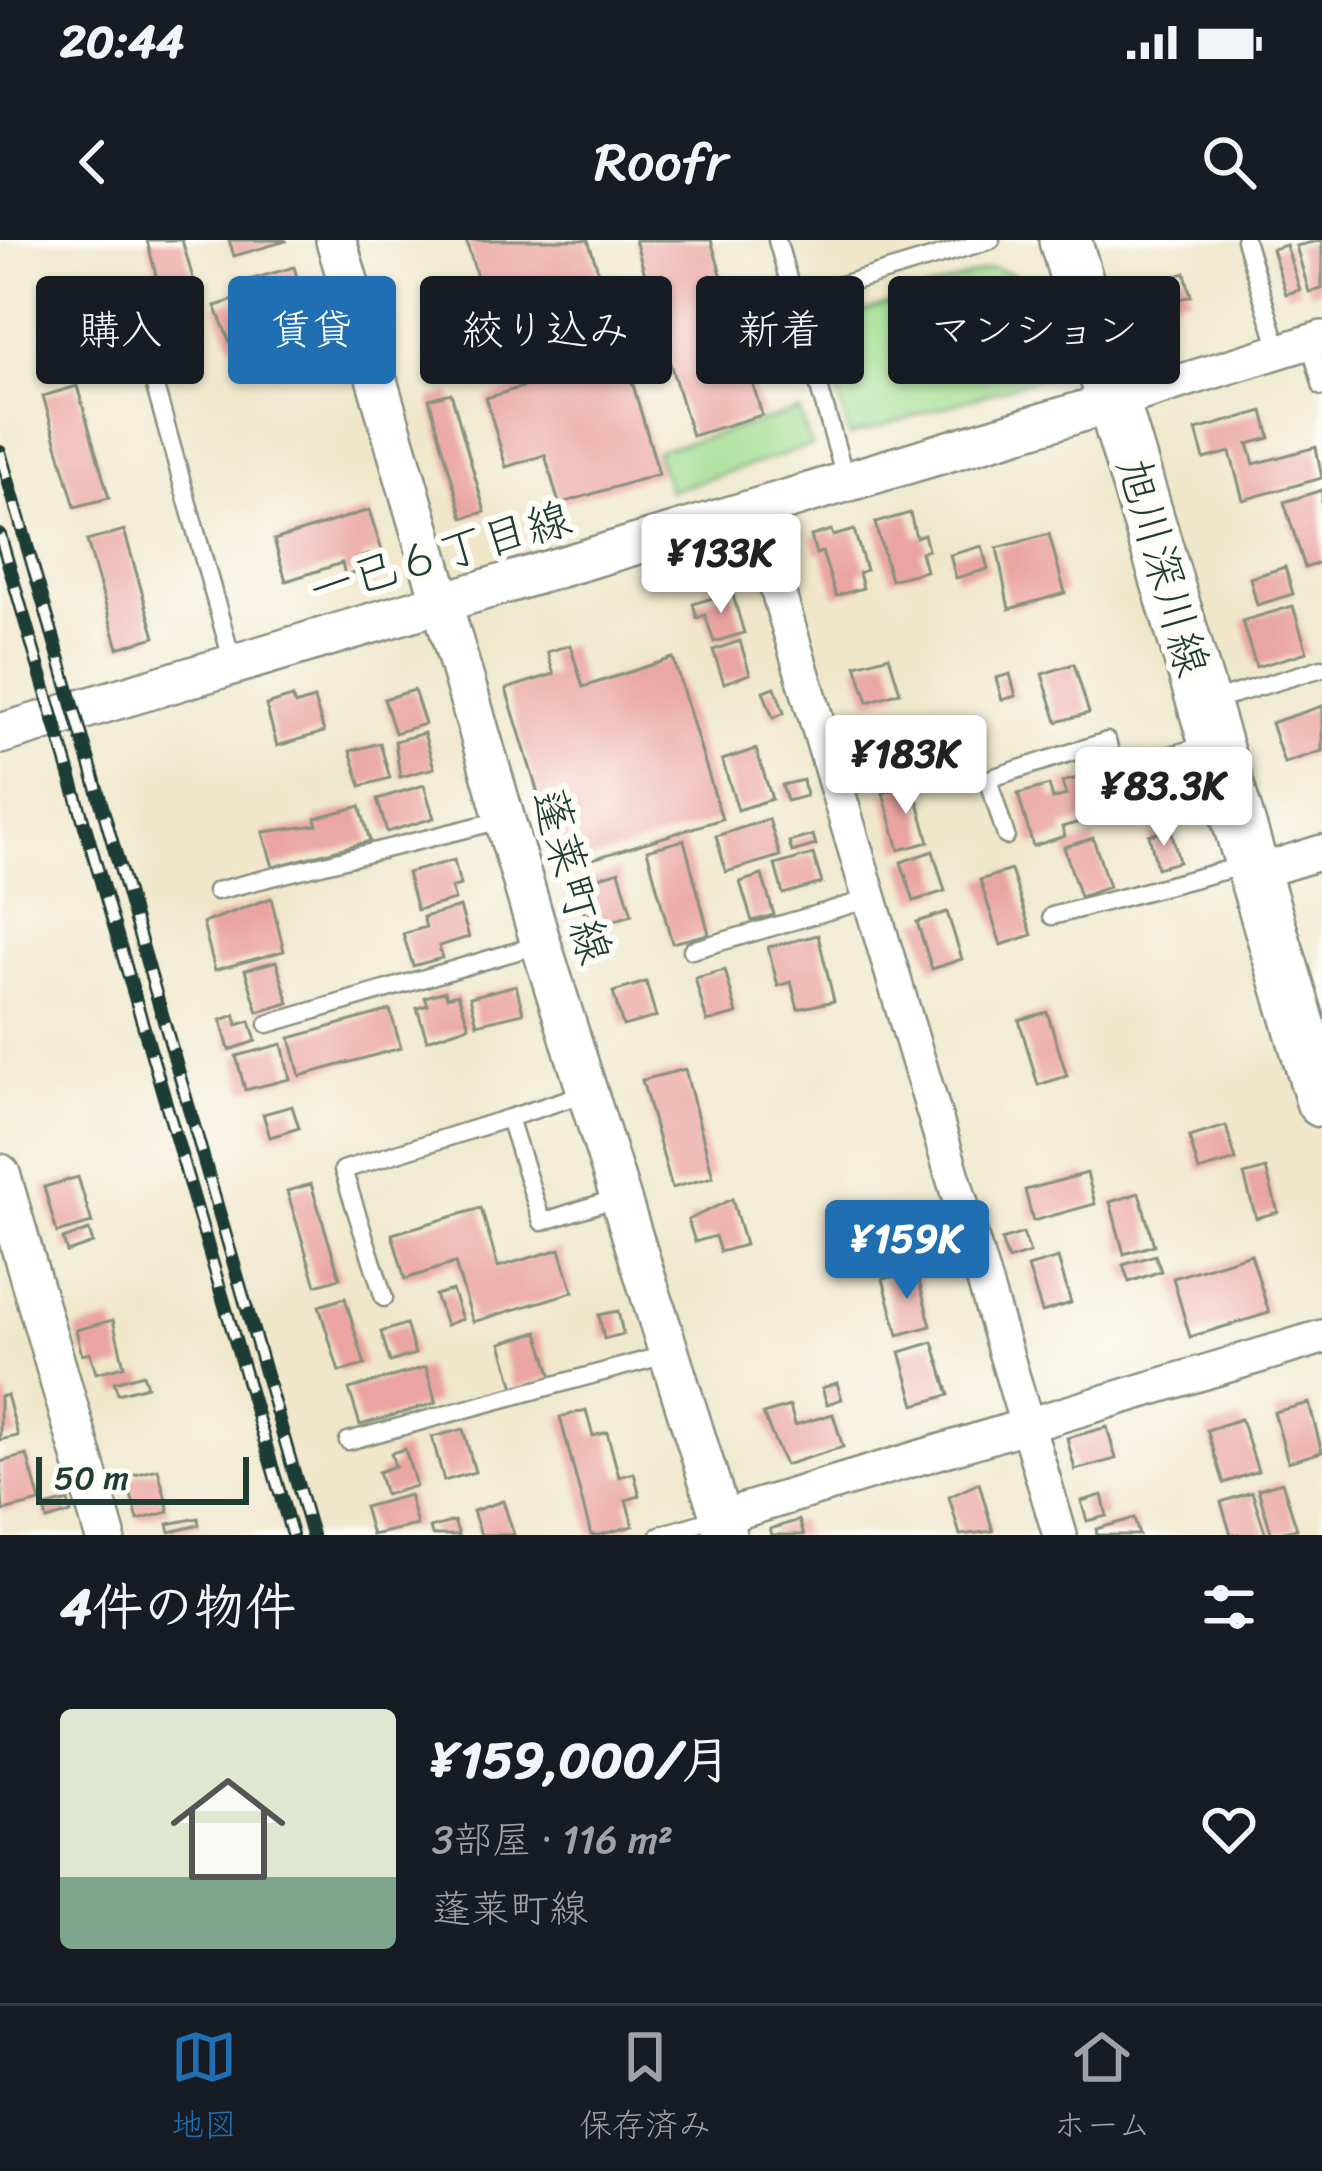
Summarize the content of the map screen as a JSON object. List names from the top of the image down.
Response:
{
  "streets": {
    "main road": ["旭川深川線"],
    "street": ["一已６丁目線", "蓬莱町線"]
  },
  "crossings": [
    ["一已６丁目線", "旭川深川線"],
    ["一已６丁目線", "蓬莱町線"]
  ],
  "scale_bar": "50 m",
  "page": {
    "status": "20:44",
    "header": "Roofr",
    "chip": [
      "購入",
      "賃貸",
      "絞り込み",
      "新着",
      "マンション"
    ],
    "price": [
      "¥133K",
      "¥183K",
      "¥83.3K",
      "¥159K"
    ],
    "scale": "50 m",
    "heading": "4件の物件",
    "list": [
      {
        "name": "¥159,000/月",
        "note": "3部屋 · 116 m² · 蓬莱町線"
      }
    ],
    "tabs": ["地図", "保存済み", "ホーム"]
  }
}
